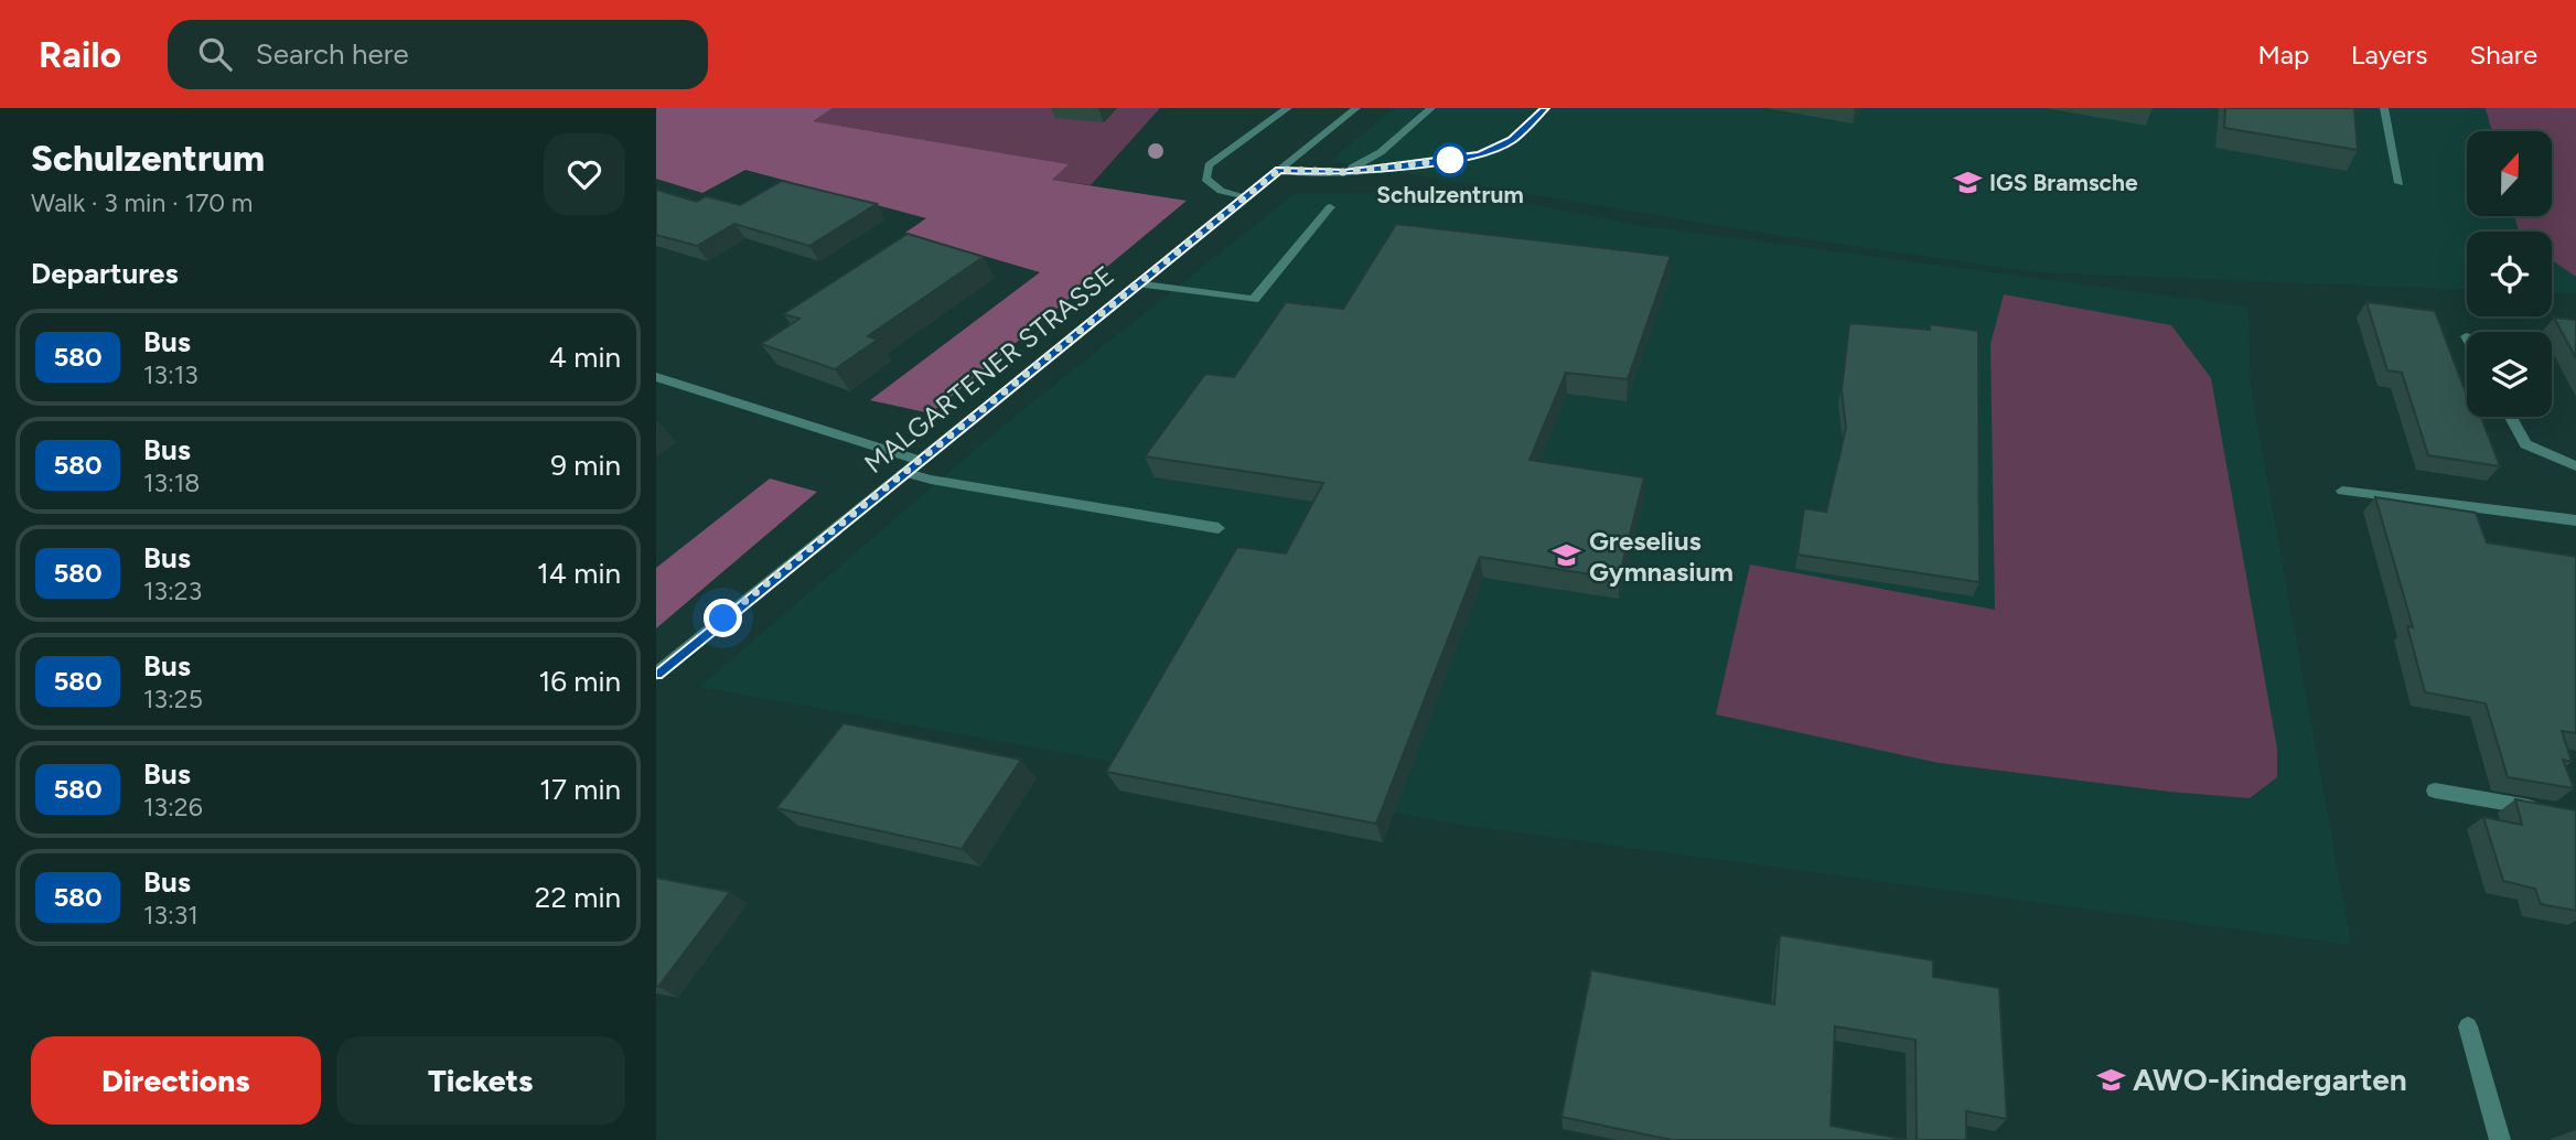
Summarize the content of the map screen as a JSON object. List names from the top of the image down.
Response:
{
  "streets": {
    "street": ["MALGARTENER STRASSE"]
  },
  "places": {
    "other": ["Schulzentrum"],
    "school or university": ["IGS Bramsche", "Greselius Gymnasium", "AWO-Kindergarten"]
  },
  "lines": ["bus line 580"],
  "north": "top",
  "page": {
    "header": "Railo",
    "search": "Search here",
    "nav": ["Map", "Layers", "Share"],
    "heading": [
      ["Schulzentrum", "Walk · 3 min · 170 m"],
      "Departures"
    ],
    "list": [
      {
        "mark": "580",
        "name": "Bus",
        "note": "13:13",
        "value": "4 min"
      },
      {
        "mark": "580",
        "name": "Bus",
        "note": "13:18",
        "value": "9 min"
      },
      {
        "mark": "580",
        "name": "Bus",
        "note": "13:23",
        "value": "14 min"
      },
      {
        "mark": "580",
        "name": "Bus",
        "note": "13:25",
        "value": "16 min"
      },
      {
        "mark": "580",
        "name": "Bus",
        "note": "13:26",
        "value": "17 min"
      },
      {
        "mark": "580",
        "name": "Bus",
        "note": "13:31",
        "value": "22 min"
      }
    ],
    "buttons": ["Directions", "Tickets"]
  }
}
